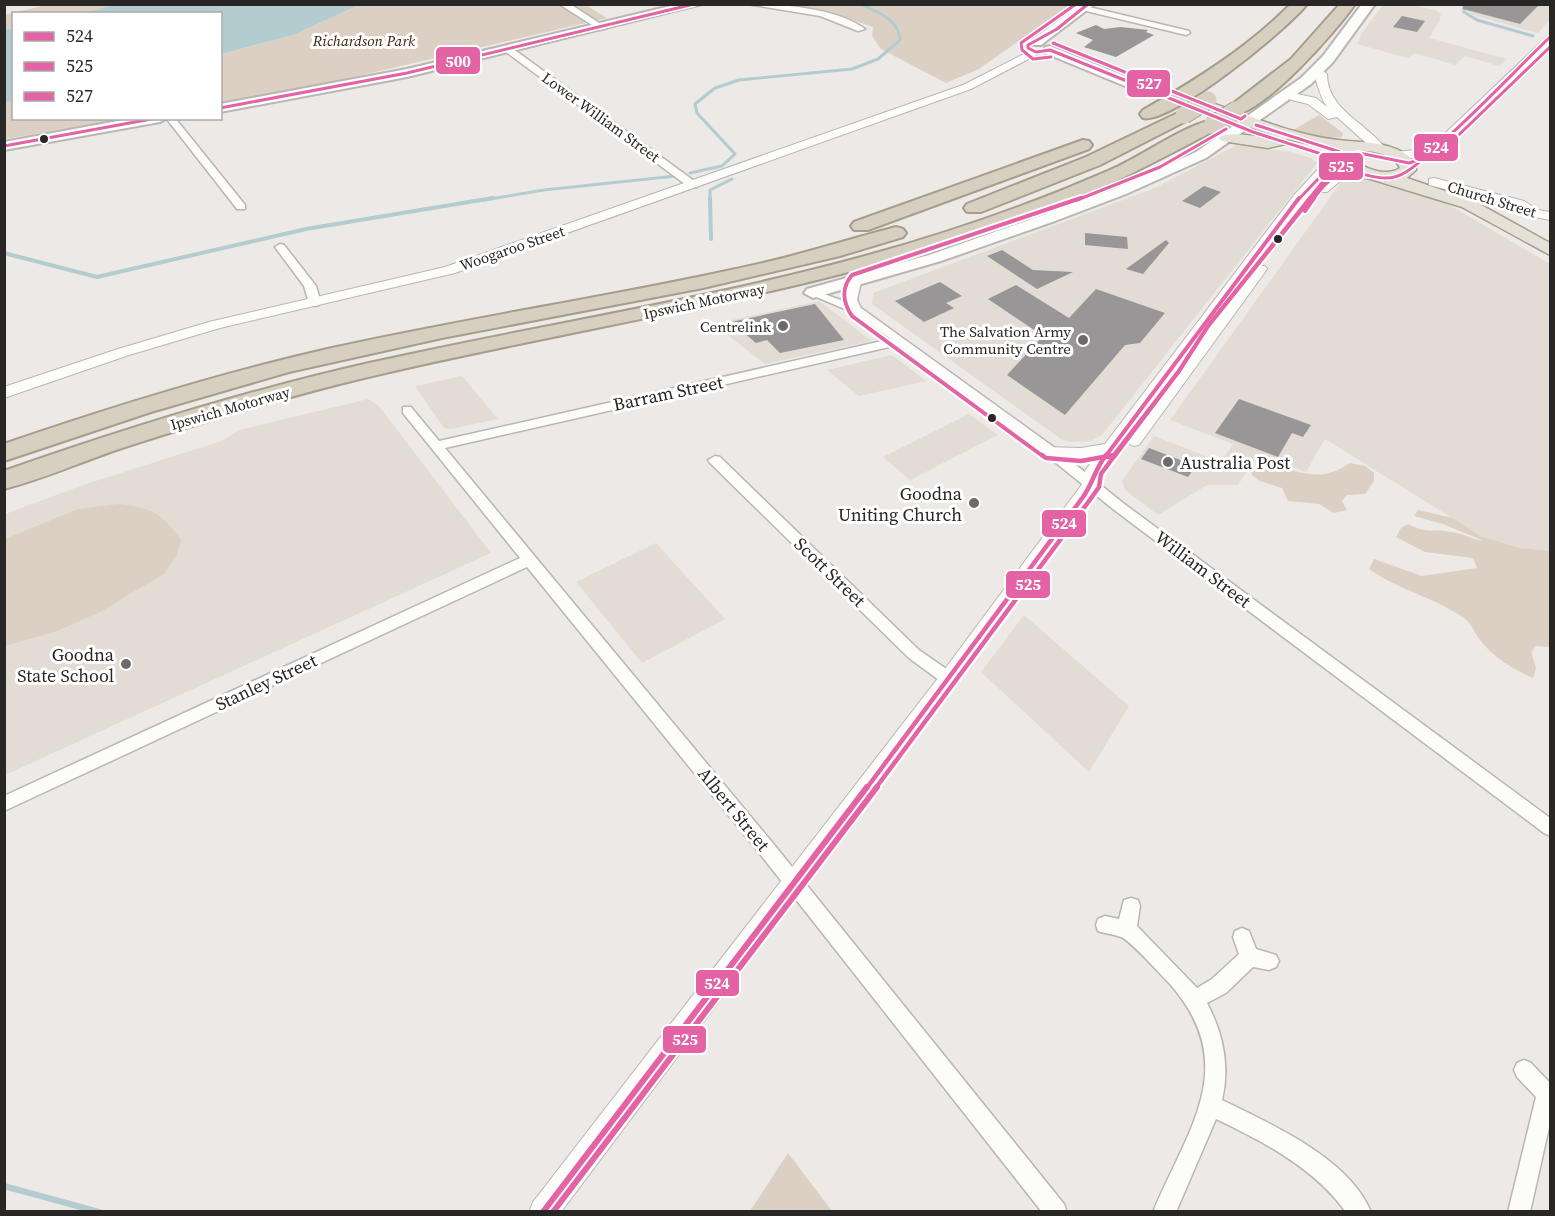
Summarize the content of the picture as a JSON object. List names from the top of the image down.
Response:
{
  "streets": {
    "highway": ["Ipswich Motorway"],
    "street": [
      "Lower William Street",
      "Church Street",
      "Woogaroo Street",
      "Barram Street",
      "William Street",
      "Scott Street",
      "Stanley Street",
      "Albert Street"
    ]
  },
  "crossings": [
    ["Lower William Street", "Woogaroo Street"],
    ["Barram Street", "William Street"],
    ["Barram Street", "Albert Street"],
    ["Stanley Street", "Albert Street"]
  ],
  "parks": ["Richardson Park"],
  "places": [
    "Centrelink",
    "The Salvation Army Community Centre",
    "Australia Post",
    "Goodna Uniting Church",
    "Goodna State School"
  ],
  "lines": [
    "transit line 524",
    "transit line 527",
    "transit line 500",
    "transit line 525"
  ],
  "legend": ["524", "525", "527"]
}
